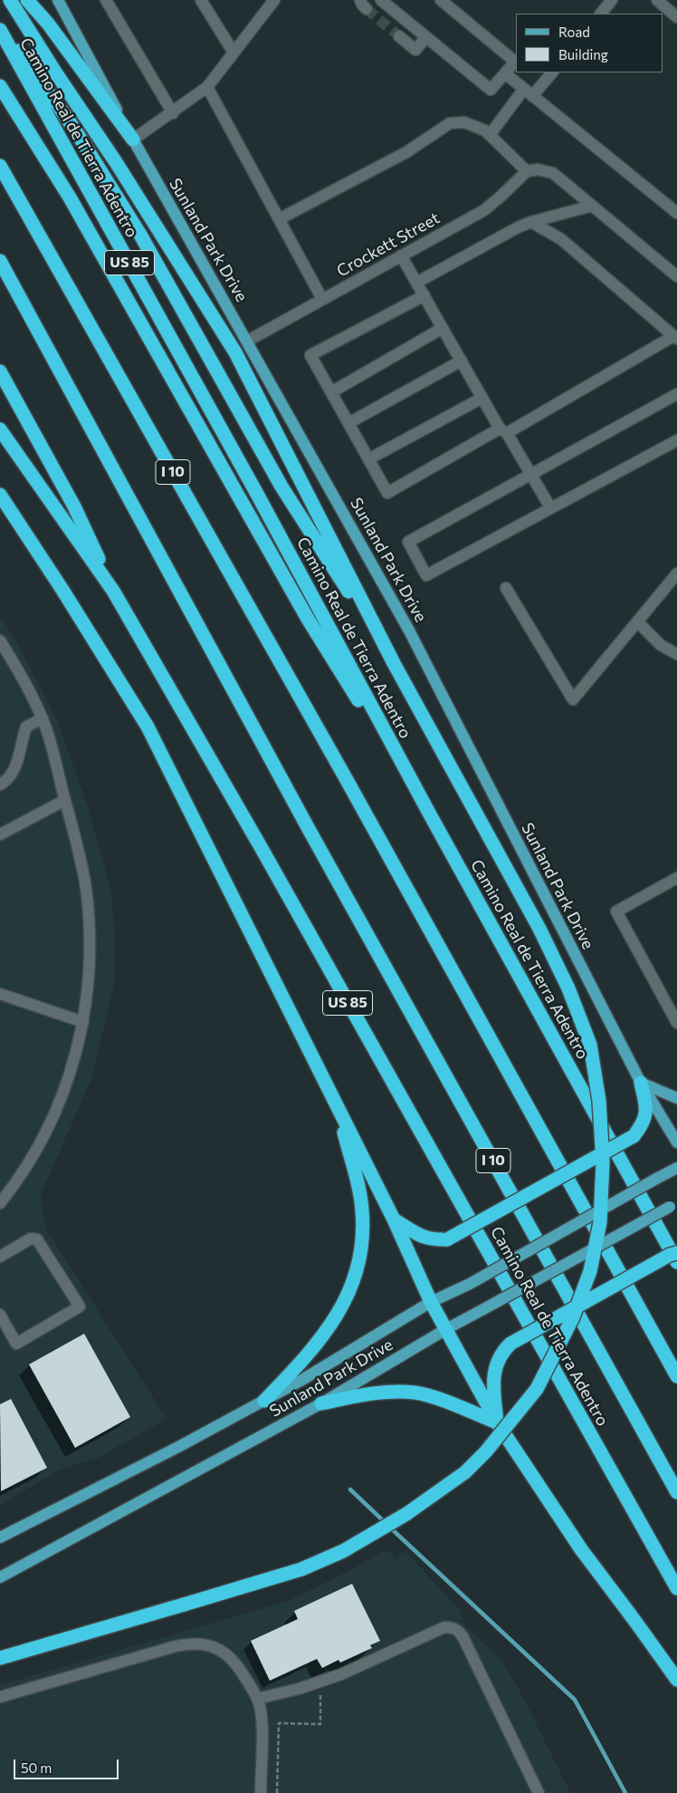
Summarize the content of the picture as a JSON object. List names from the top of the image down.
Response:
{
  "streets": {
    "highway": ["Camino Real de Tierra Adentro", "US 85", "I 10"],
    "main road": ["Sunland Park Drive"],
    "street": ["Crockett Street"]
  },
  "crossings": [
    ["Sunland Park Drive", "Crockett Street"]
  ],
  "legend": ["Road", "Building"],
  "scale_bar": "50 m"
}
